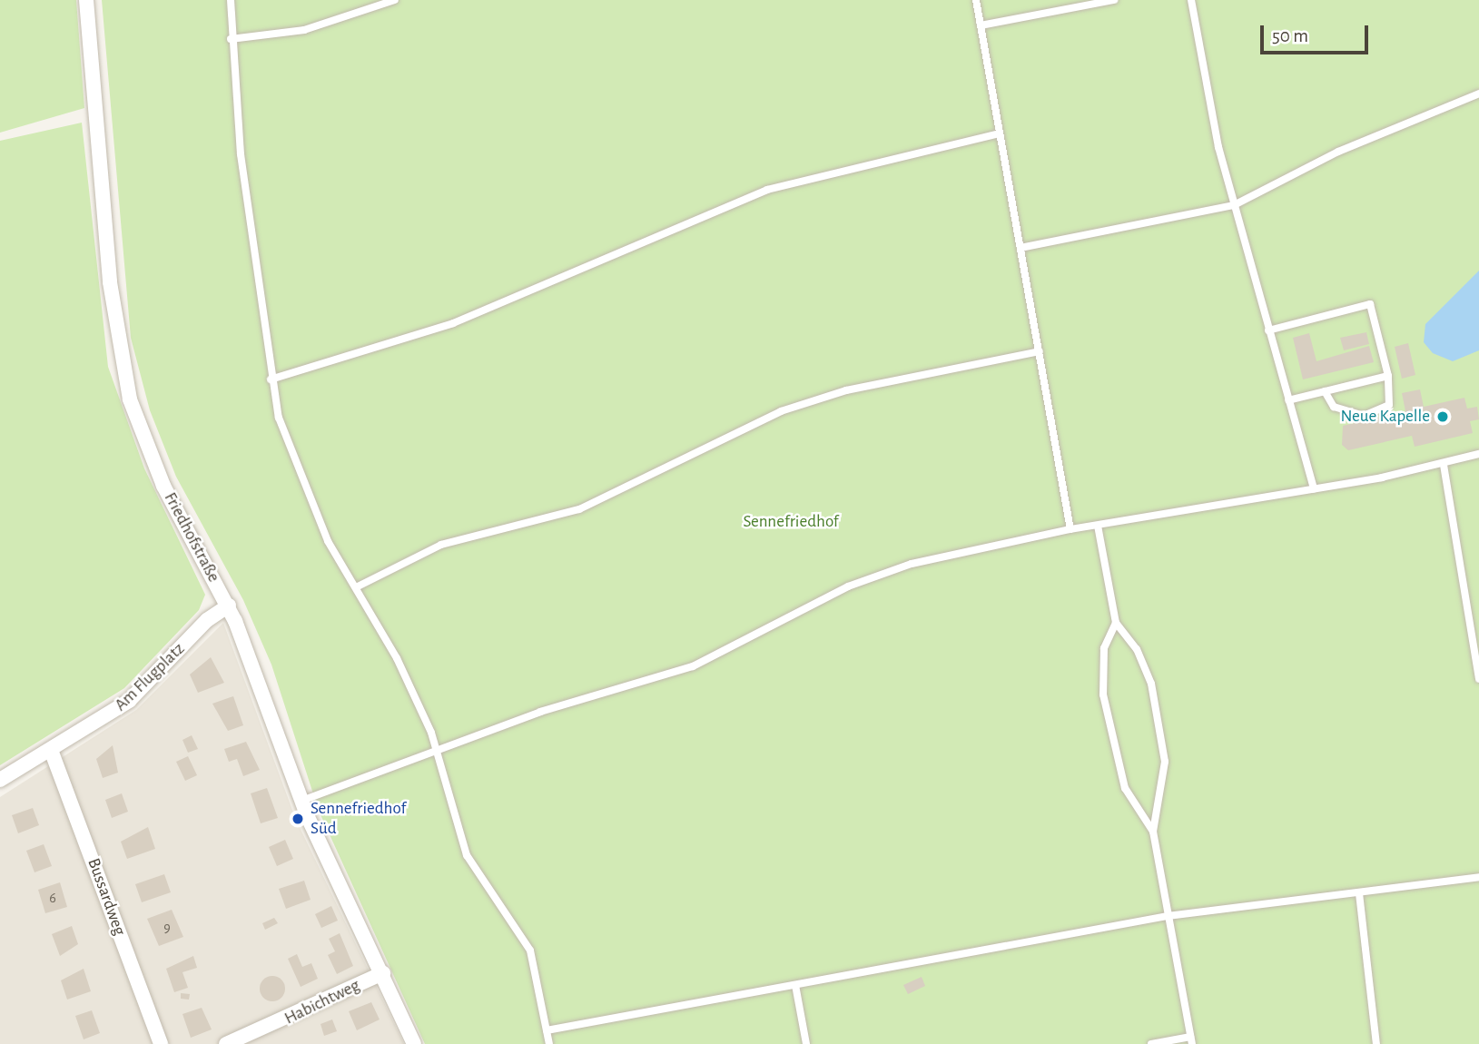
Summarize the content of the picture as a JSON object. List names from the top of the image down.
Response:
{
  "streets": {
    "street": [
      "Friedhofstraße",
      "Am Flugplatz",
      "Bussardweg",
      "Habichtweg"
    ]
  },
  "crossings": [
    ["Friedhofstraße", "Am Flugplatz"],
    ["Friedhofstraße", "Habichtweg"],
    ["Am Flugplatz", "Bussardweg"]
  ],
  "parks": ["Sennefriedhof"],
  "places": ["Neue Kapelle", "Sennefriedhof Süd"],
  "house_numbers": ["6", "9"],
  "scale_bar": "50 m"
}
